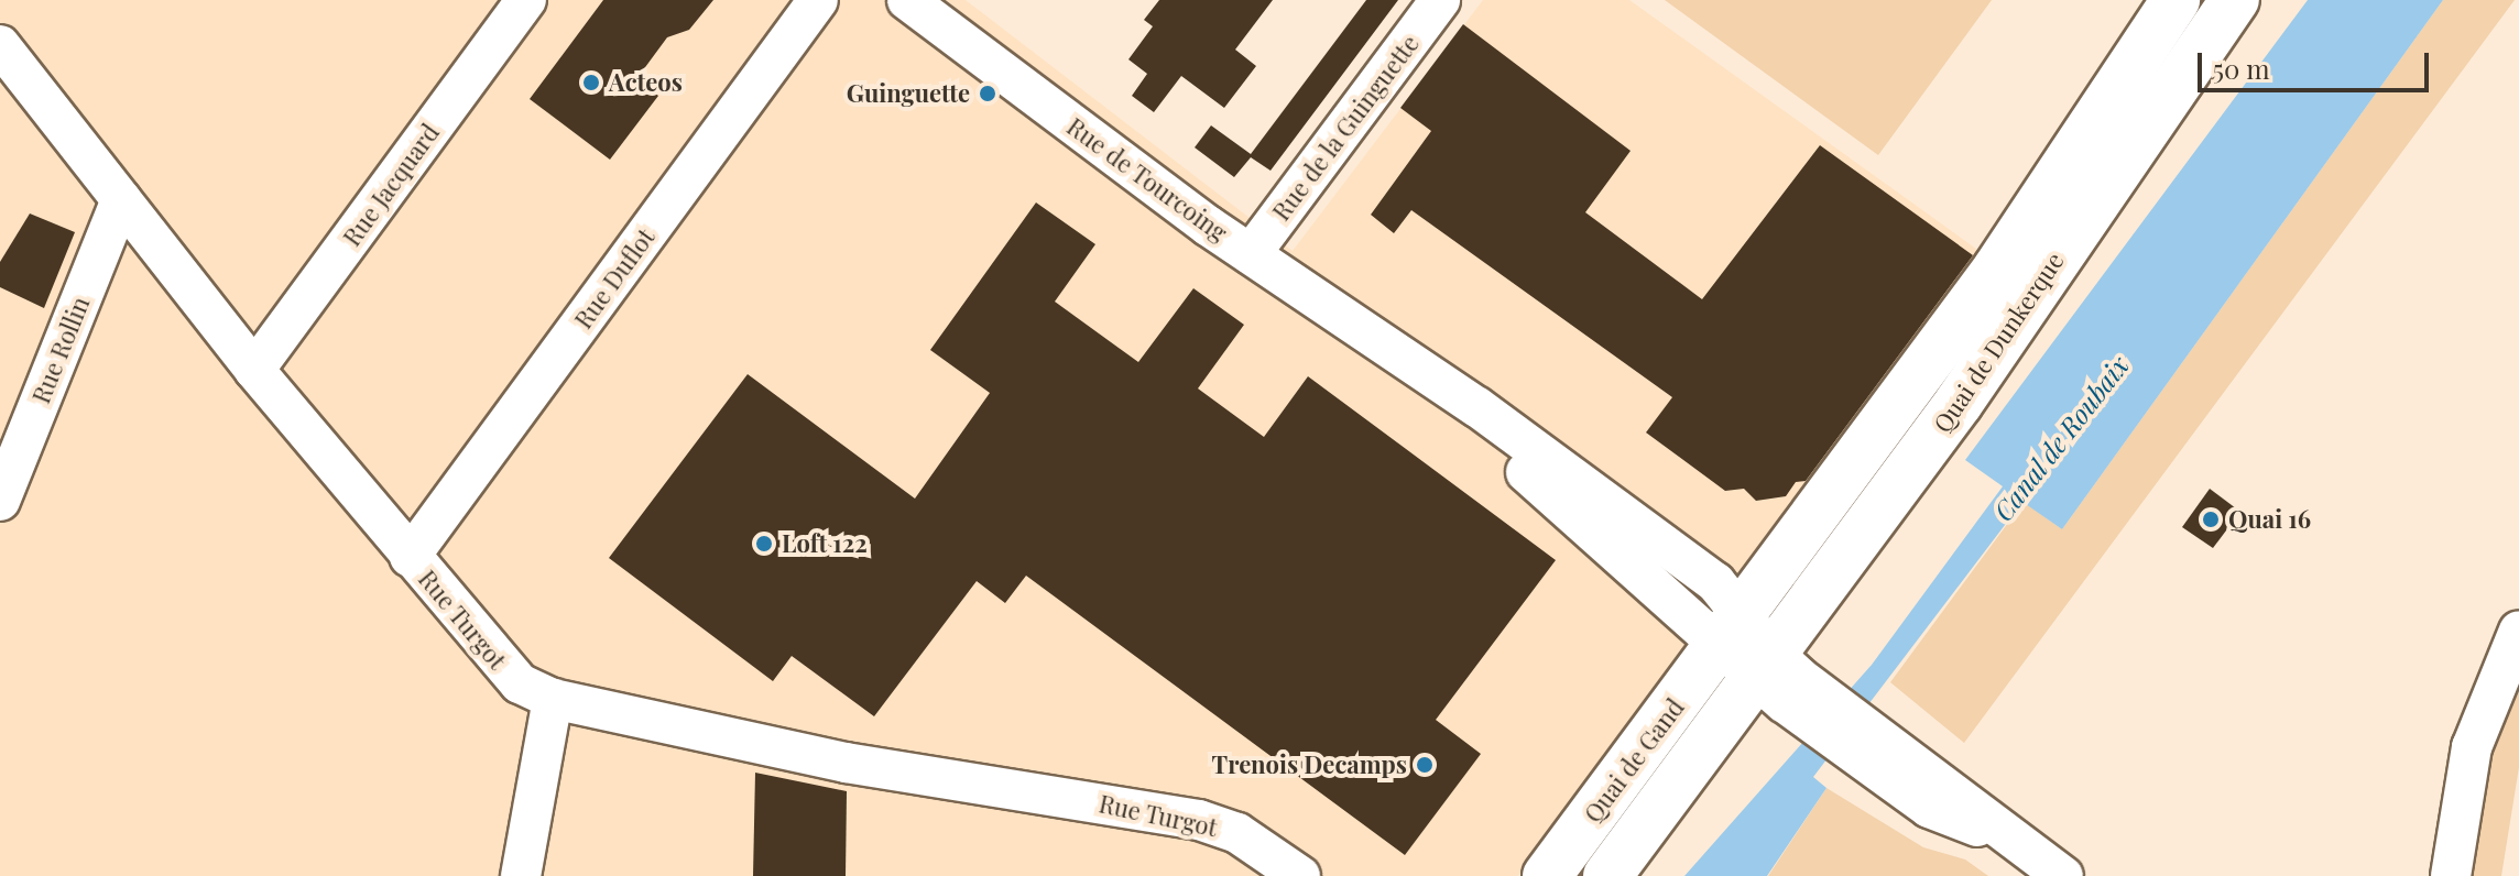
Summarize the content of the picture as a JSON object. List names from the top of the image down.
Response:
{
  "streets": {
    "main road": ["Quai de Dunkerque", "Quai de Gand"],
    "street": [
      "Rue de la Guinguette",
      "Rue de Tourcoing",
      "Rue Jacquard",
      "Rue Duflot",
      "Rue Rollin",
      "Rue Turgot"
    ]
  },
  "crossings": [
    ["Rue de la Guinguette", "Rue de Tourcoing"],
    ["Rue de Tourcoing", "Quai de Dunkerque"],
    ["Rue de Tourcoing", "Quai de Gand"],
    ["Rue Jacquard", "Rue Turgot"],
    ["Rue Duflot", "Rue Turgot"],
    ["Quai de Dunkerque", "Quai de Gand"],
    ["Rue Rollin", "Rue Turgot"]
  ],
  "water": ["Canal de Roubaix"],
  "places": [
    "Acteos",
    "Guinguette",
    "Quai 16",
    "Loft 122",
    "Trenois Decamps"
  ],
  "scale_bar": "50 m"
}
